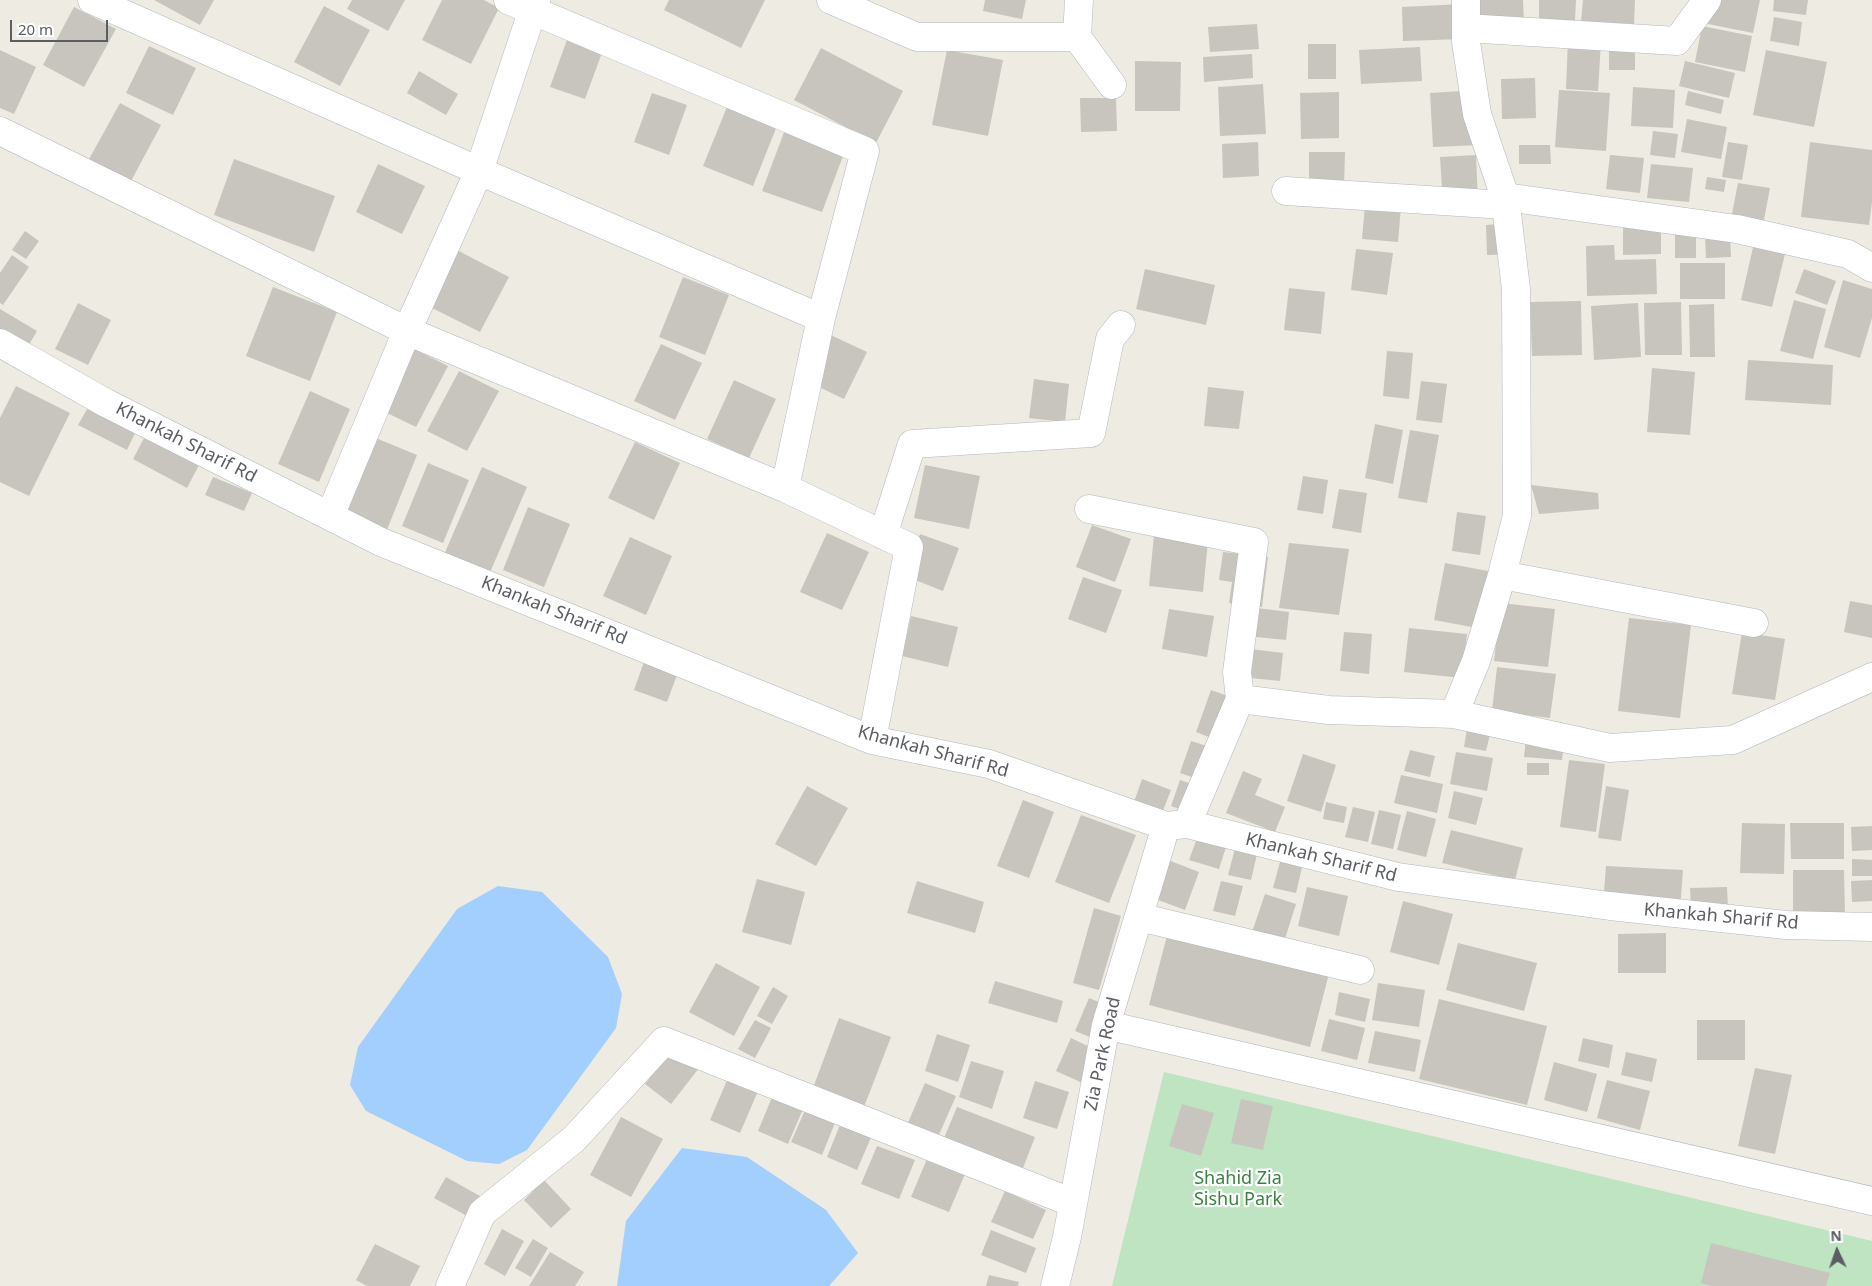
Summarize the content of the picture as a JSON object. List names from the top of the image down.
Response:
{
  "streets": {
    "street": ["Khankah Sharif Rd", "Zia Park Road"]
  },
  "crossings": [
    ["Khankah Sharif Rd", "Zia Park Road"]
  ],
  "parks": ["Shahid Zia Sishu Park"],
  "scale_bar": "20 m",
  "north": "top"
}
